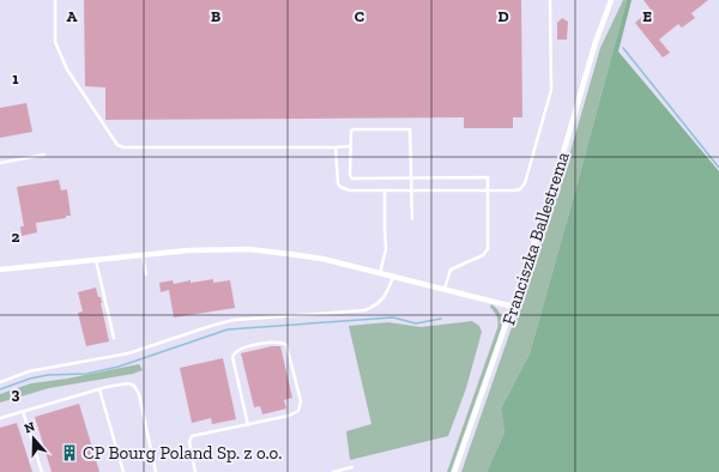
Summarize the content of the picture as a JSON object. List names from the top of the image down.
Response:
{
  "streets": {
    "street": ["Franciszka Ballestrema"]
  },
  "places": {
    "building": ["CP Bourg Poland Sp. z o.o."]
  },
  "north": "top",
  "grid": {
    "columns": [
      "A",
      "B",
      "C",
      "D",
      "E"
    ],
    "rows": ["1", "2", "3"]
  }
}
